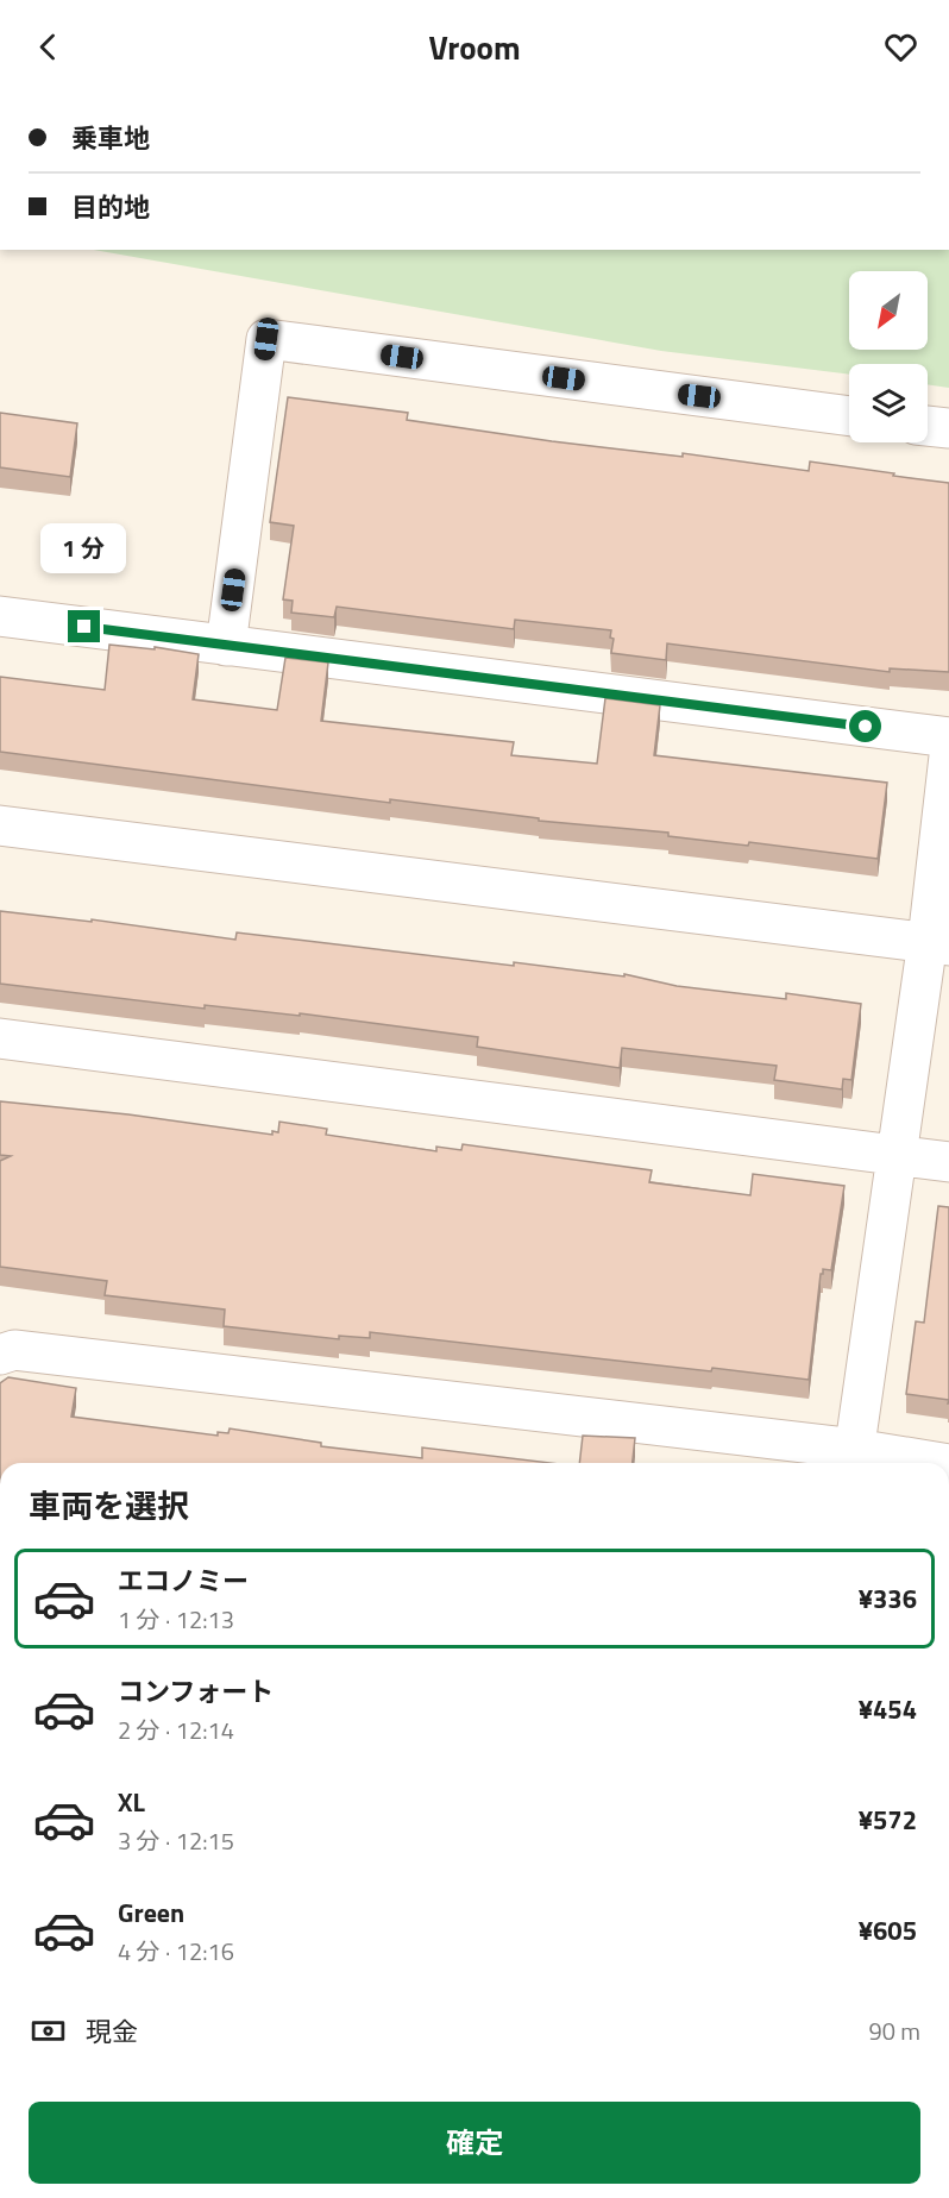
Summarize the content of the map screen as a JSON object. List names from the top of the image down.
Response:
{
  "north": "bottom left",
  "page": {
    "header": "Vroom",
    "banner": ["乗車地", "目的地"],
    "bubble": "1 分",
    "heading": "車両を選択",
    "list": [
      {
        "name": "エコノミー",
        "note": "1 分 · 12:13",
        "value": "¥336"
      },
      {
        "name": "コンフォート",
        "note": "2 分 · 12:14",
        "value": "¥454"
      },
      {
        "name": "XL",
        "note": "3 分 · 12:15",
        "value": "¥572"
      },
      {
        "name": "Green",
        "note": "4 分 · 12:16",
        "value": "¥605"
      }
    ],
    "pay": ["現金", "90 m"],
    "buttons": "確定"
  }
}
